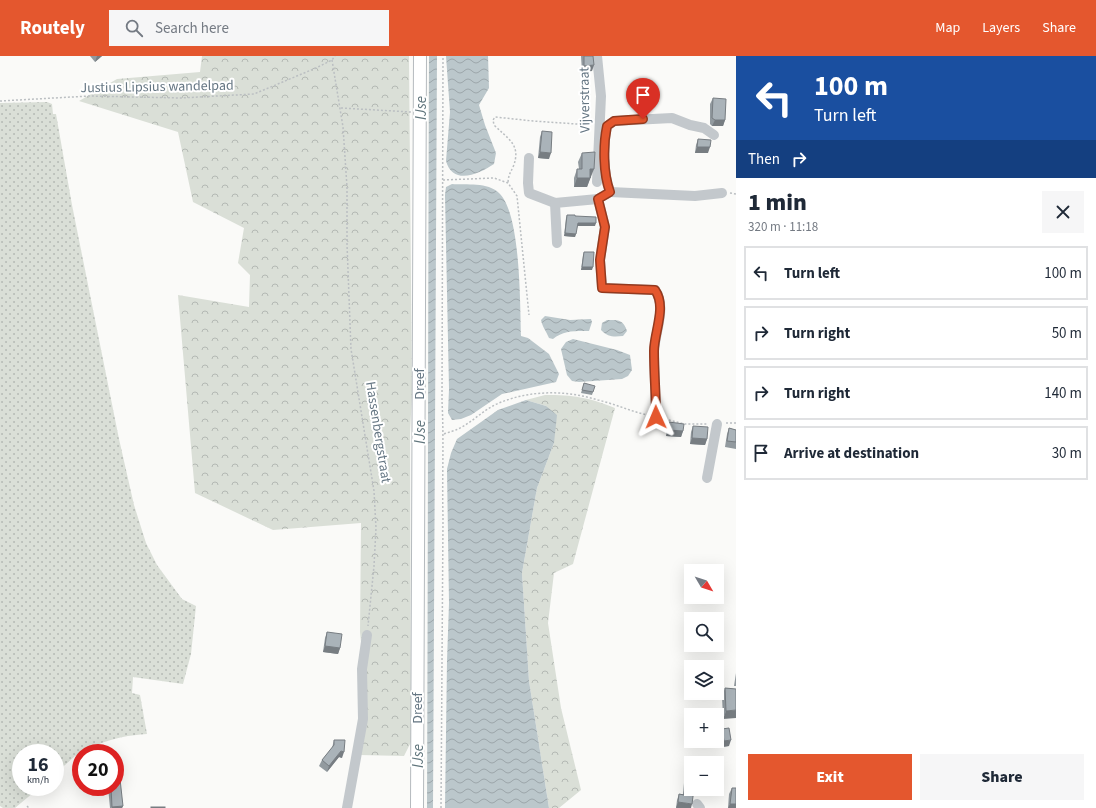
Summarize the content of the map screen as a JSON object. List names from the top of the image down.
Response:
{
  "streets": {
    "main road": ["Dreef"],
    "street": ["Vijverstraat"],
    "path": ["Justius Lipsius wandelpad", "Hassenbergstraat"]
  },
  "crossings": [
    ["Justius Lipsius wandelpad", "Hassenbergstraat"]
  ],
  "water": ["IJse"],
  "north": "bottom right",
  "page": {
    "header": "Routely",
    "search": "Search here",
    "nav": ["Map", "Layers", "Share"],
    "turn": ["100 m", "Turn left"],
    "then": "Then",
    "heading": ["1 min", "320 m · 11:18"],
    "list": [
      {
        "name": "Turn left",
        "value": "100 m"
      },
      {
        "name": "Turn right",
        "value": "50 m"
      },
      {
        "name": "Turn right",
        "value": "140 m"
      },
      {
        "name": "Arrive at destination",
        "value": "30 m"
      }
    ],
    "map_buttons": ["+", "−"],
    "speed": "16 km/h",
    "limit": "20",
    "buttons": ["Exit", "Share"]
  }
}
